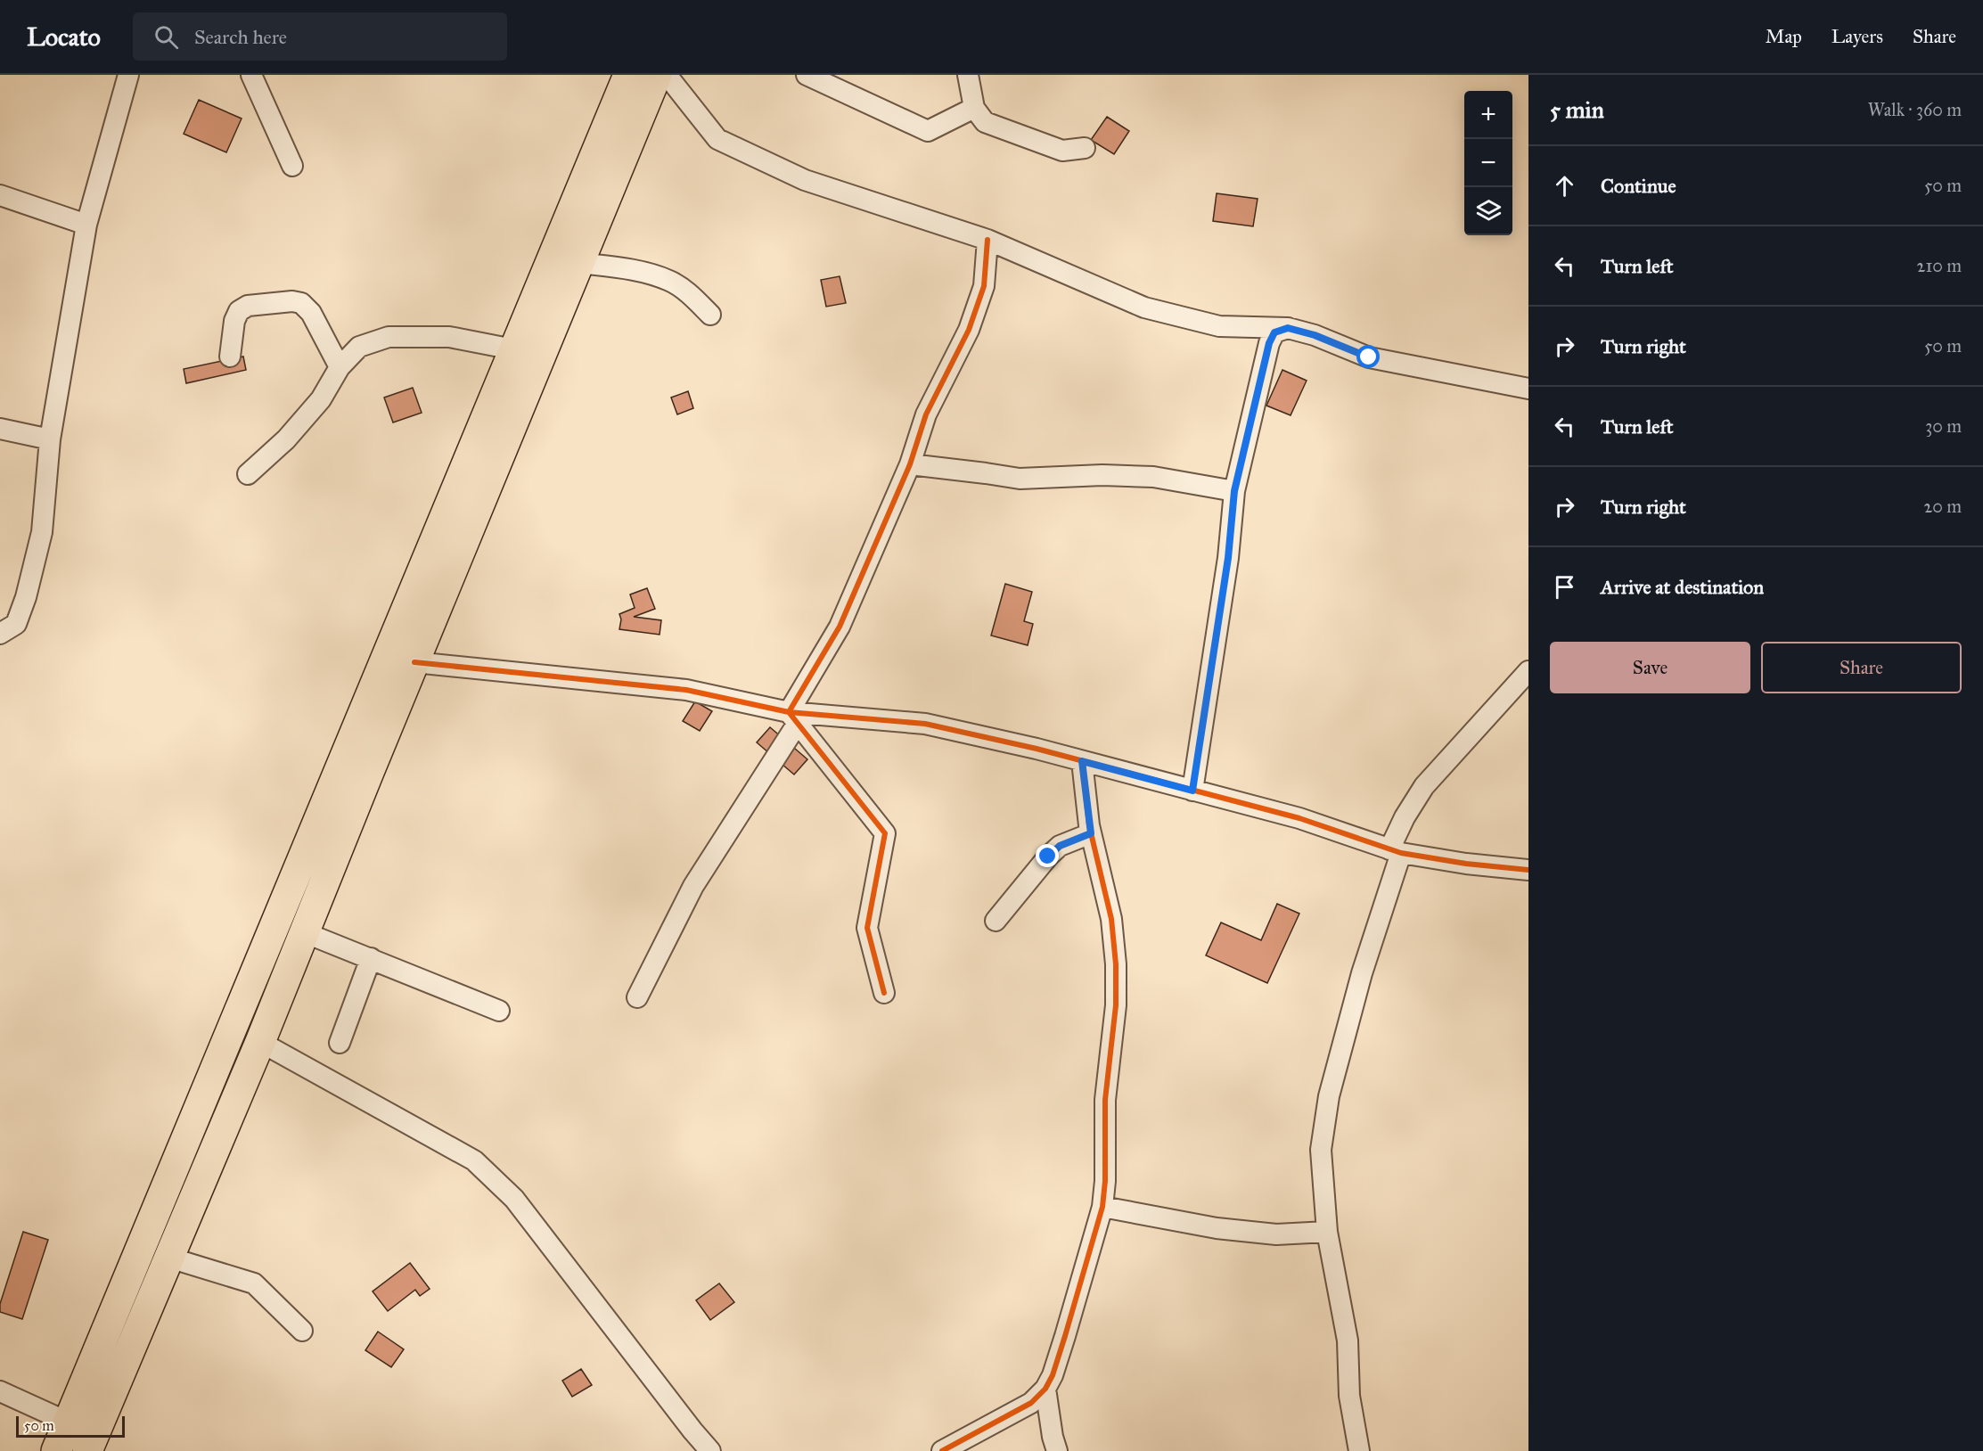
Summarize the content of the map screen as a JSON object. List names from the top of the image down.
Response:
{
  "scale_bar": "50 m",
  "page": {
    "header": "Locato",
    "search": "Search here",
    "nav": ["Map", "Layers", "Share"],
    "heading": ["5 min", "Walk · 360 m"],
    "map_buttons": ["+", "−"],
    "list": [
      ["Continue", "50 m"],
      ["Turn left", "210 m"],
      ["Turn right", "50 m"],
      ["Turn left", "30 m"],
      ["Turn right", "20 m"],
      "Arrive at destination"
    ],
    "buttons": ["Save", "Share"],
    "scale": "50 m"
  }
}
